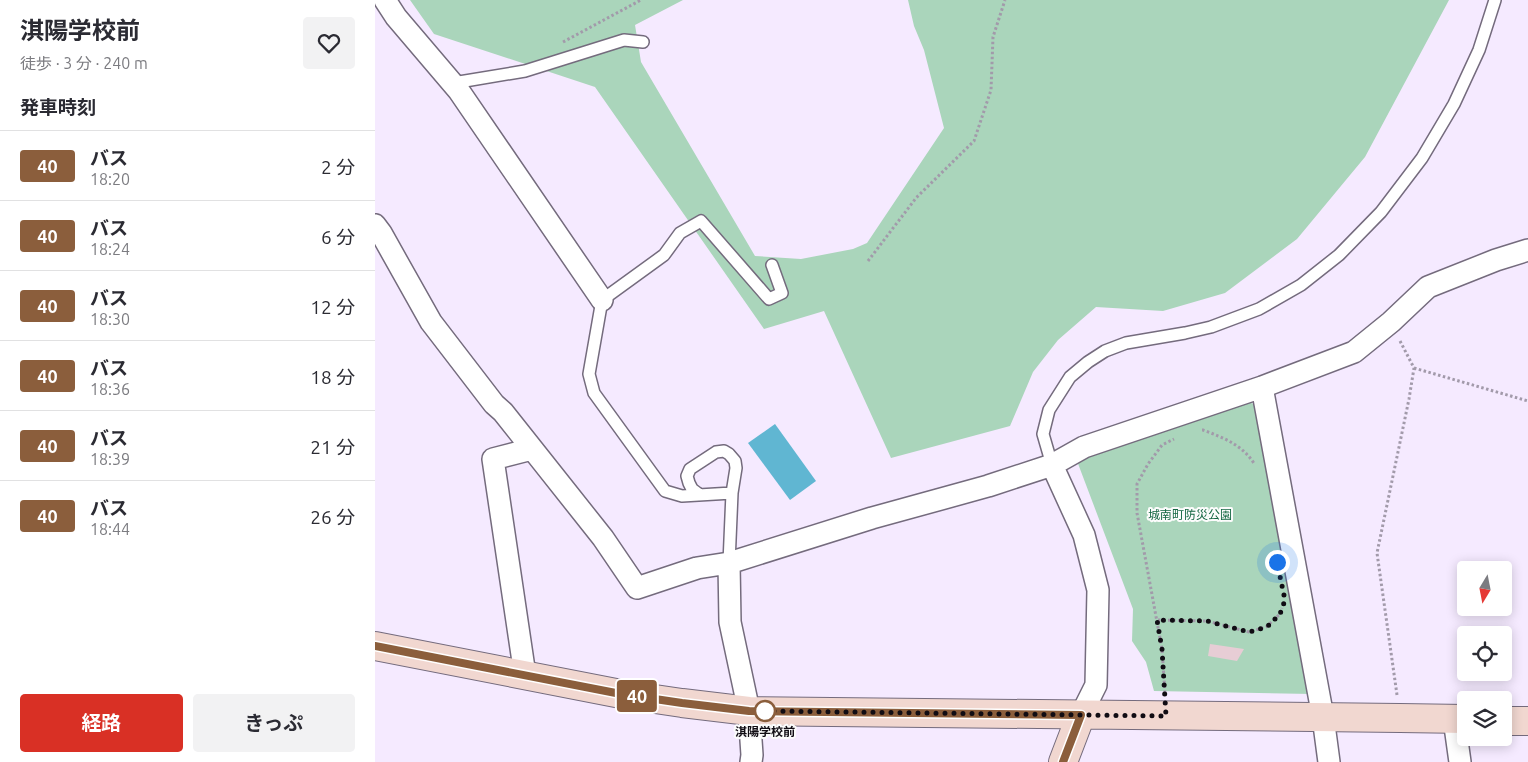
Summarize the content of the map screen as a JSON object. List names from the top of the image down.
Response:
{
  "parks": ["城南町防災公園"],
  "places": ["淇陽学校前"],
  "lines": ["bus line 40"],
  "north": "bottom",
  "page": {
    "heading": [
      ["淇陽学校前", "徒歩 · 3 分 · 240 m"],
      "発車時刻"
    ],
    "on_map": "40",
    "list": [
      {
        "mark": "40",
        "name": "バス",
        "note": "18:20",
        "value": "2 分"
      },
      {
        "mark": "40",
        "name": "バス",
        "note": "18:24",
        "value": "6 分"
      },
      {
        "mark": "40",
        "name": "バス",
        "note": "18:30",
        "value": "12 分"
      },
      {
        "mark": "40",
        "name": "バス",
        "note": "18:36",
        "value": "18 分"
      },
      {
        "mark": "40",
        "name": "バス",
        "note": "18:39",
        "value": "21 分"
      },
      {
        "mark": "40",
        "name": "バス",
        "note": "18:44",
        "value": "26 分"
      }
    ],
    "buttons": ["経路", "きっぷ"]
  }
}
